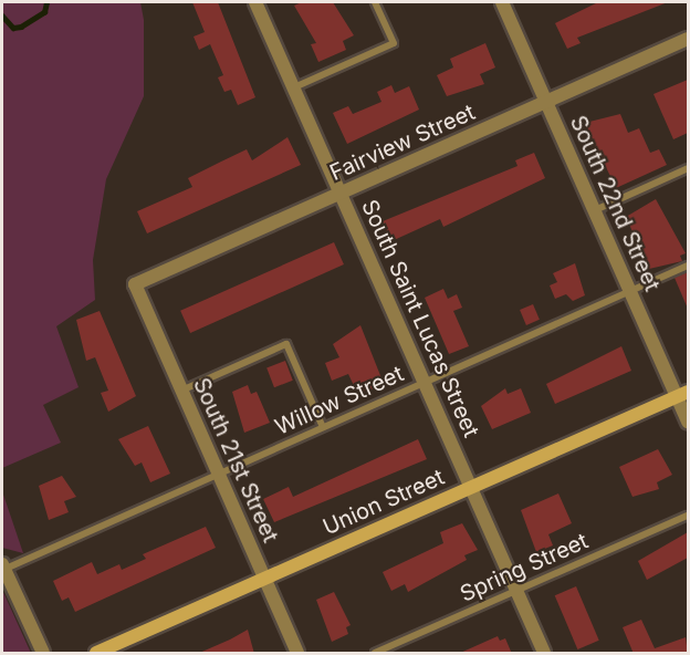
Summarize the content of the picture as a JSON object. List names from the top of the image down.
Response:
{
  "streets": {
    "street": [
      "Fairview Street",
      "South 22nd Street",
      "South Saint Lucas Street",
      "South 21st Street",
      "Union Street"
    ],
    "lane": ["Willow Street", "Spring Street"]
  },
  "crossings": [
    ["Fairview Street", "South 22nd Street"],
    ["Fairview Street", "South Saint Lucas Street"],
    ["Fairview Street", "South 21st Street"],
    ["South 22nd Street", "Willow Street"],
    ["South 22nd Street", "Union Street"],
    ["South Saint Lucas Street", "Willow Street"],
    ["South Saint Lucas Street", "Union Street"],
    ["South Saint Lucas Street", "Spring Street"],
    ["Willow Street", "South 21st Street"],
    ["South 21st Street", "Union Street"]
  ]
}
